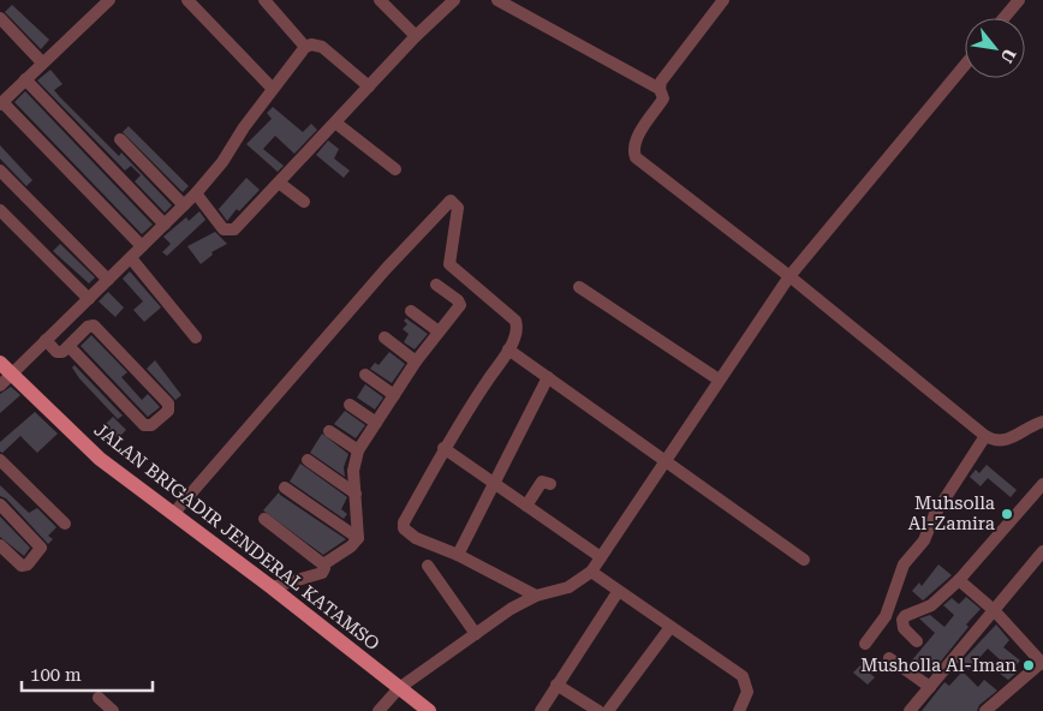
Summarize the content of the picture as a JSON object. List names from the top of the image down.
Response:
{
  "streets": {
    "main road": ["JALAN BRIGADIR JENDERAL KATAMSO"]
  },
  "places": ["Muhsolla Al-Zamira", "Musholla Al-Iman"],
  "scale_bar": "100 m",
  "north": "bottom right"
}
